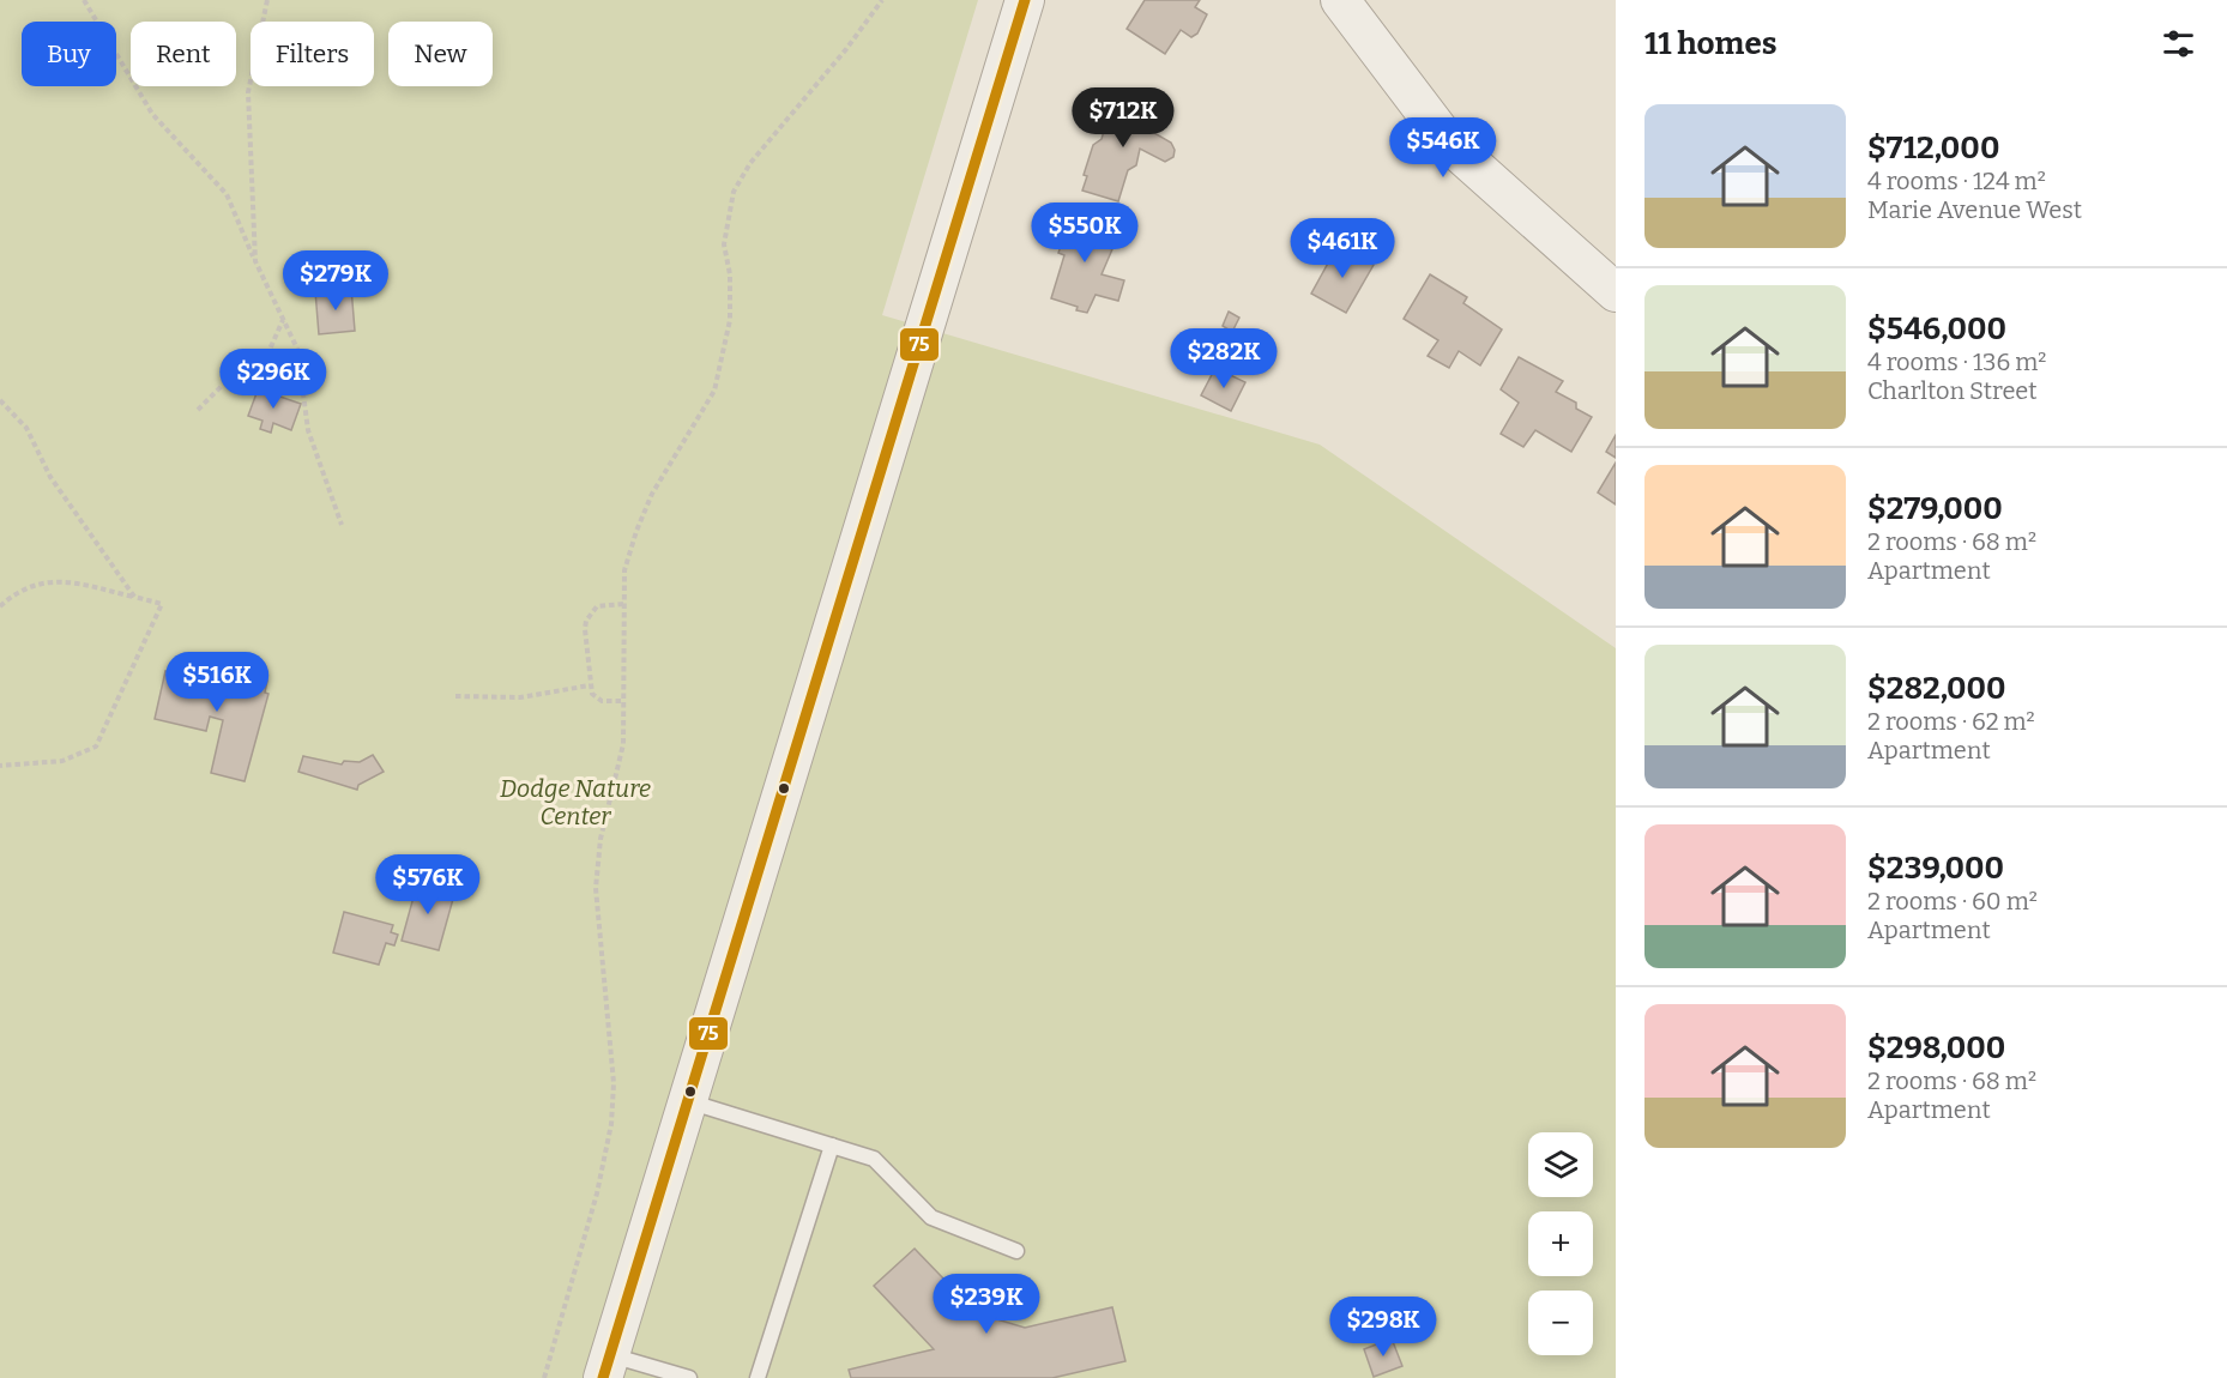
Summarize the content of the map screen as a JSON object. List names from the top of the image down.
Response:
{
  "parks": ["Dodge Nature Center"],
  "lines": ["transit line 75"],
  "page": {
    "heading": "11 homes",
    "chip": [
      "Buy",
      "Rent",
      "Filters",
      "New"
    ],
    "list": [
      {
        "name": "$712,000",
        "note": "4 rooms · 124 m² · Marie Avenue West"
      },
      {
        "name": "$546,000",
        "note": "4 rooms · 136 m² · Charlton Street"
      },
      {
        "name": "$279,000",
        "note": "2 rooms · 68 m² · Apartment"
      },
      {
        "name": "$282,000",
        "note": "2 rooms · 62 m² · Apartment"
      },
      {
        "name": "$239,000",
        "note": "2 rooms · 60 m² · Apartment"
      },
      {
        "name": "$298,000",
        "note": "2 rooms · 68 m² · Apartment"
      }
    ],
    "price": [
      "$712K",
      "$546K",
      "$550K",
      "$461K",
      "$279K",
      "$282K",
      "$296K",
      "$516K",
      "$576K",
      "$239K",
      "$298K"
    ],
    "map_buttons": ["+", "−"]
  }
}
